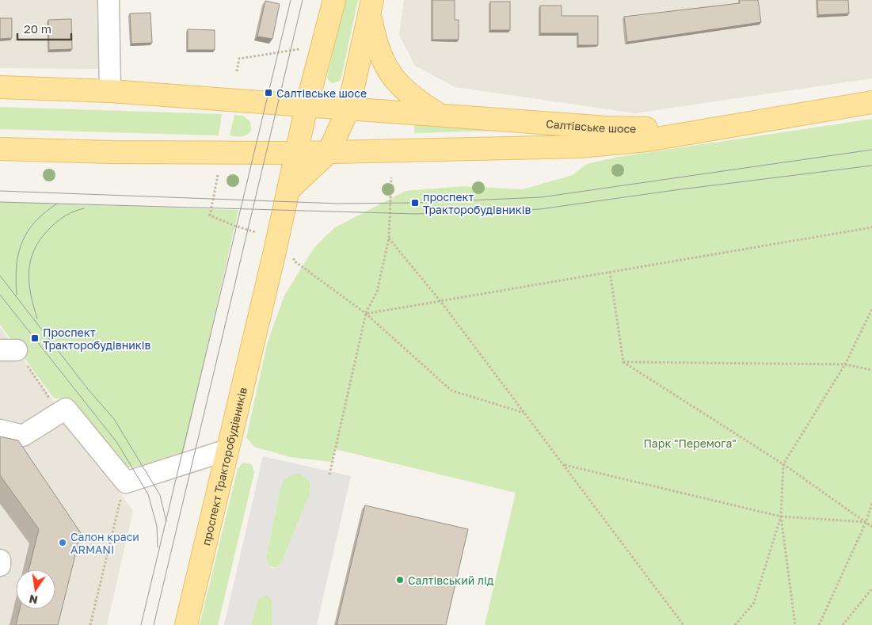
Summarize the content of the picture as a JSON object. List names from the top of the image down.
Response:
{
  "streets": {
    "main road": ["Салтівське шосе", "проспект Тракторобудівників"]
  },
  "crossings": [
    ["Салтівське шосе", "проспект Тракторобудівників"]
  ],
  "parks": ["Парк \"Перемога\""],
  "places": {
    "transit": ["Салтівське шосе", "проспект Тракторобудівників", "Проспект Тракторобудівників"],
    "other": ["Салон краси ARMANI", "Салтівський лід"]
  },
  "scale_bar": "20 m",
  "north": "bottom"
}
